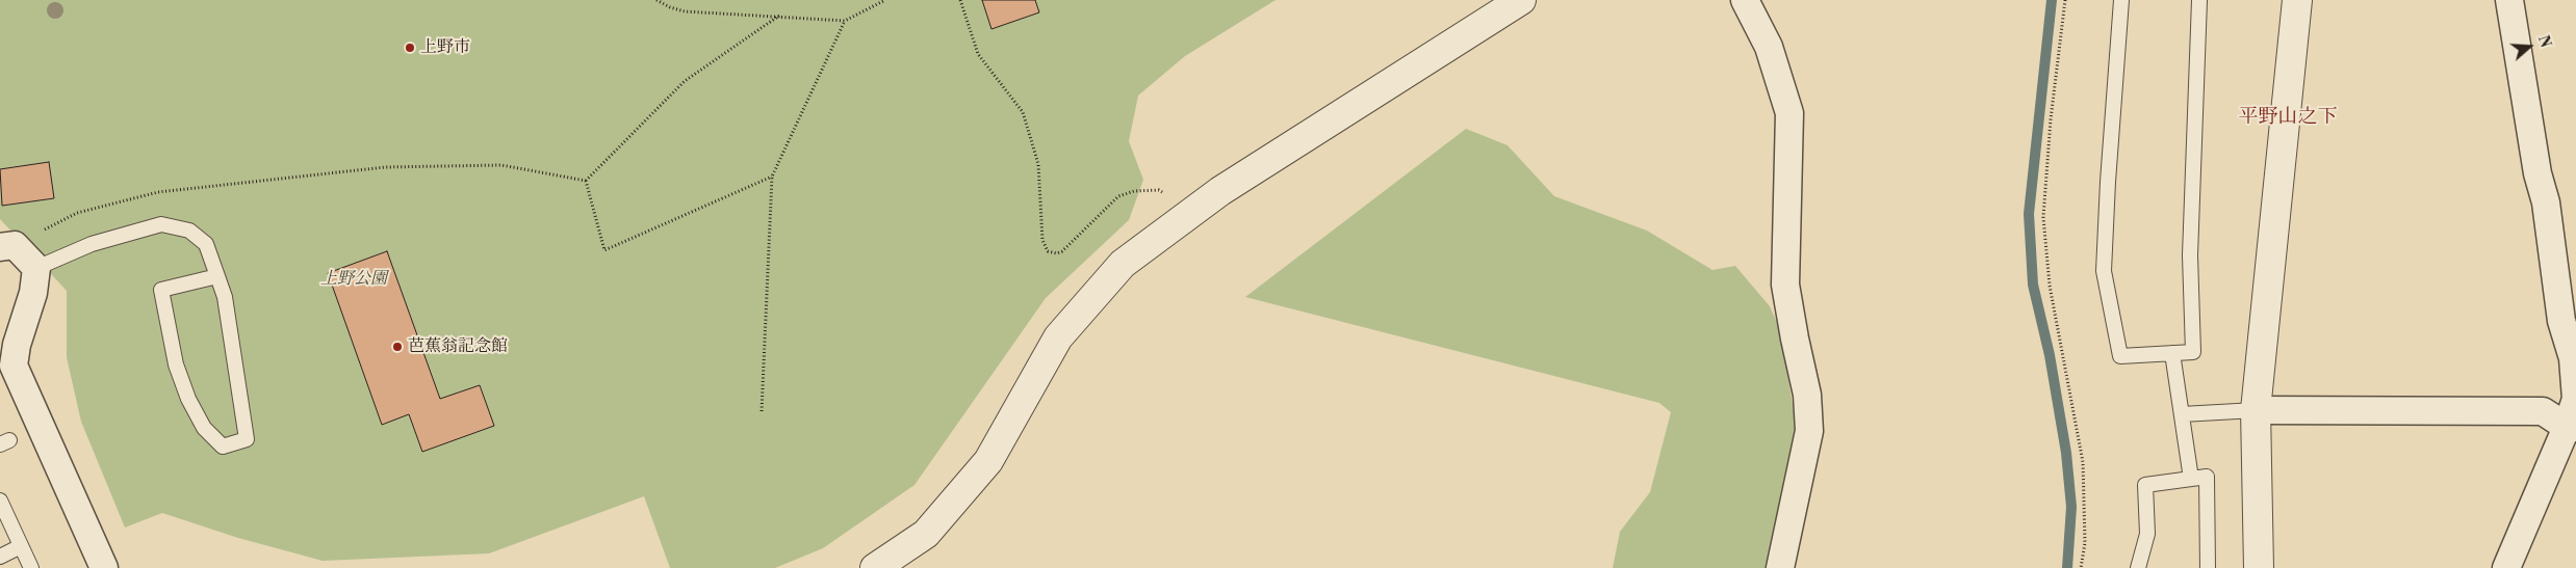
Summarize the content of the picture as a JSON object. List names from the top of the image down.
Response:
{
  "districts": ["平野山之下"],
  "parks": ["上野公園"],
  "places": ["上野市", "芭蕉翁記念館"],
  "north": "right"
}
